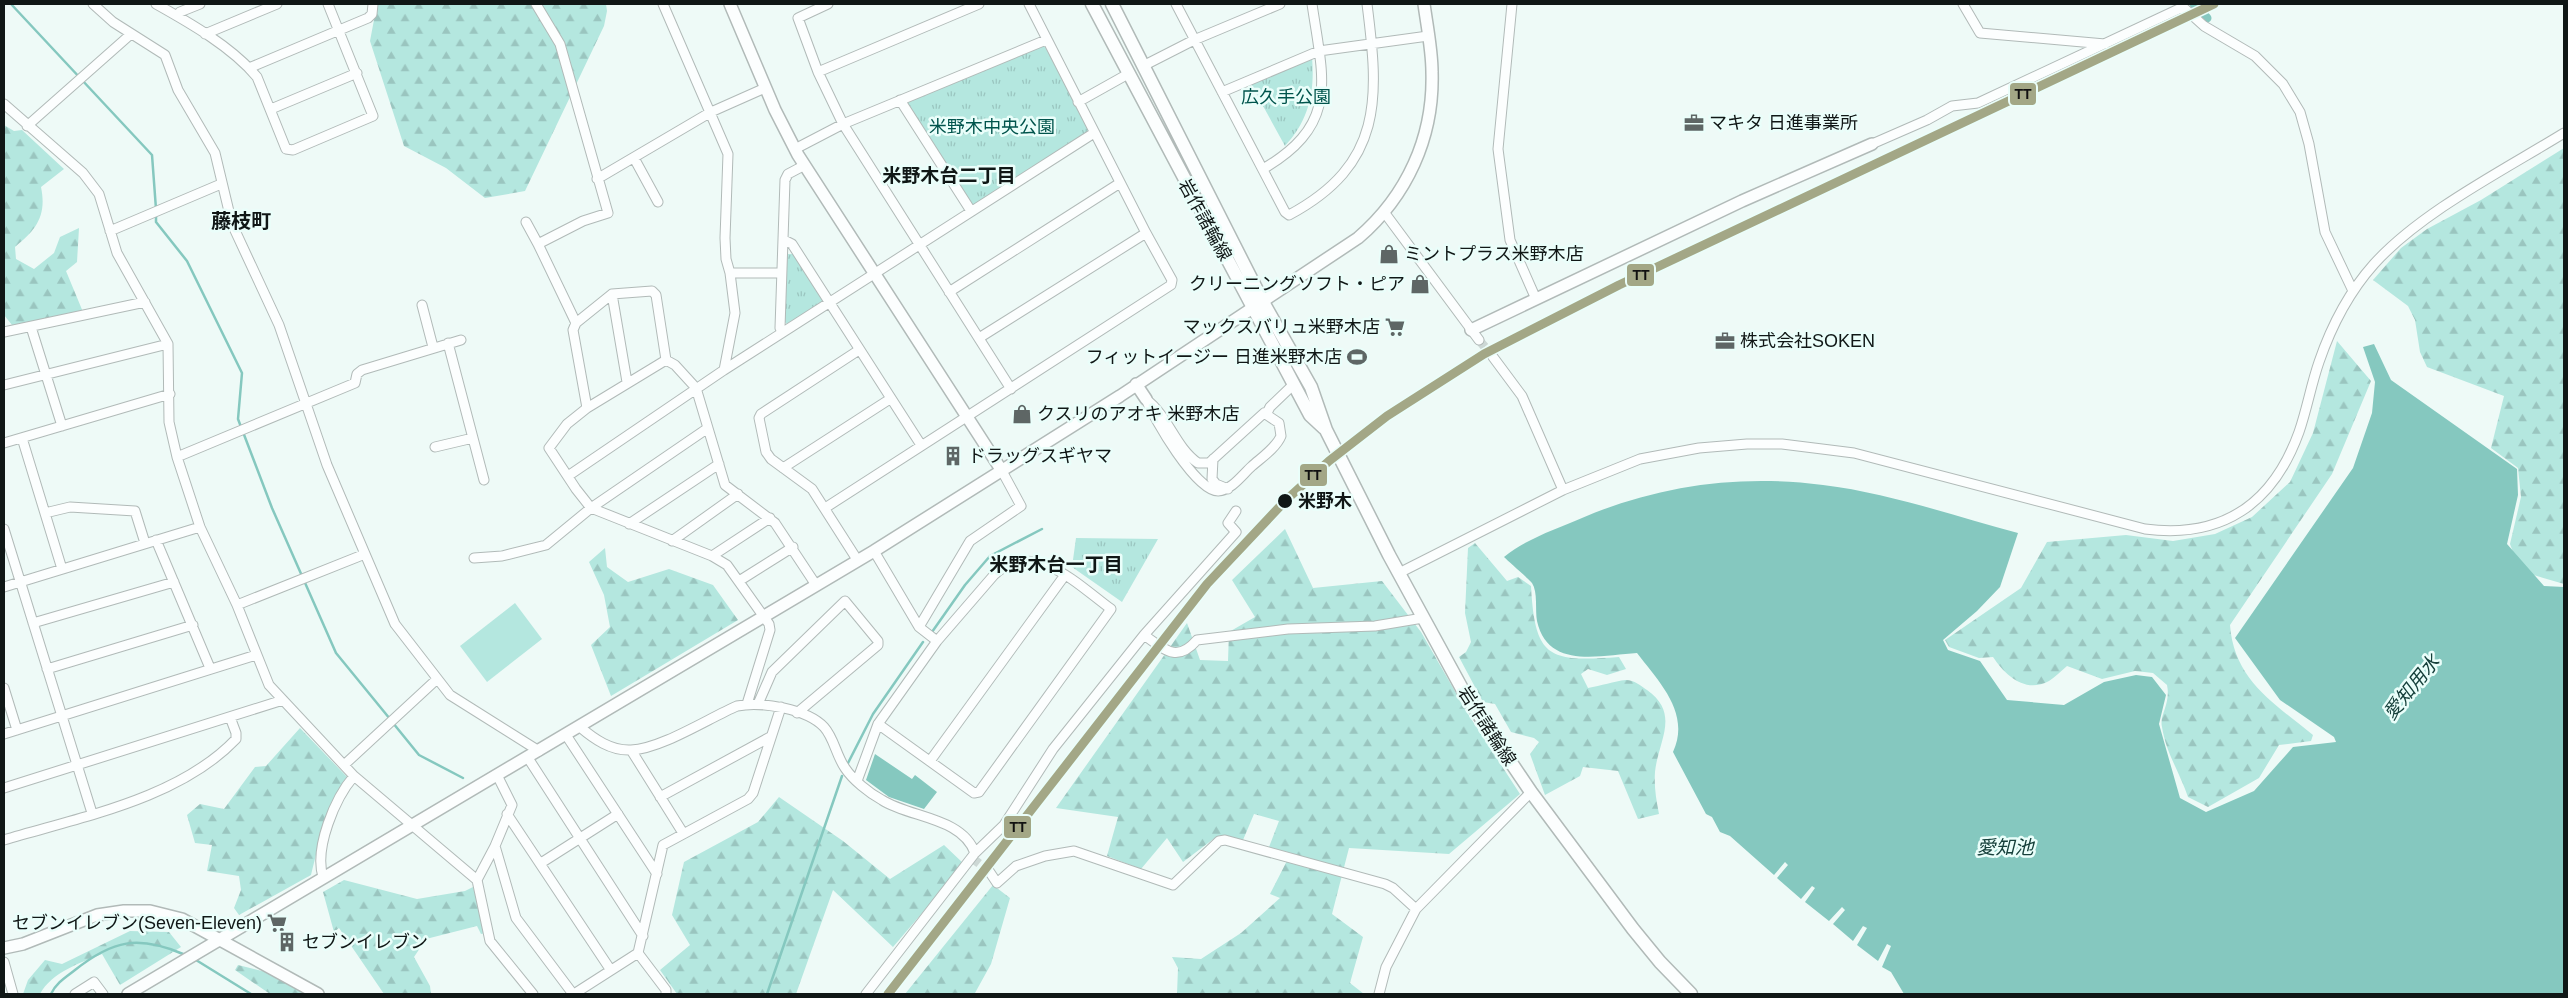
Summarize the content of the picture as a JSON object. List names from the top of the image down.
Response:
{
  "streets": {
    "main road": ["岩作諸輪線"]
  },
  "districts": ["米野木台二丁目", "藤枝町", "米野木台一丁目"],
  "water": ["愛知用水", "愛知池"],
  "parks": ["広久手公園", "米野木中央公園"],
  "places": {
    "office": ["マキタ 日進事業所", "株式会社SOKEN"],
    "shop": ["ミントプラス米野木店", "クリーニングソフト・ピア", "クスリのアオキ 米野木店"],
    "supermarket": ["マックスバリュ米野木店", "セブンイレブン(Seven-Eleven)"],
    "sports": ["フィットイージー 日進米野木店"],
    "building": ["ドラッグスギヤマ", "セブンイレブン"],
    "other": ["米野木"]
  },
  "lines": ["transit line TT"]
}
